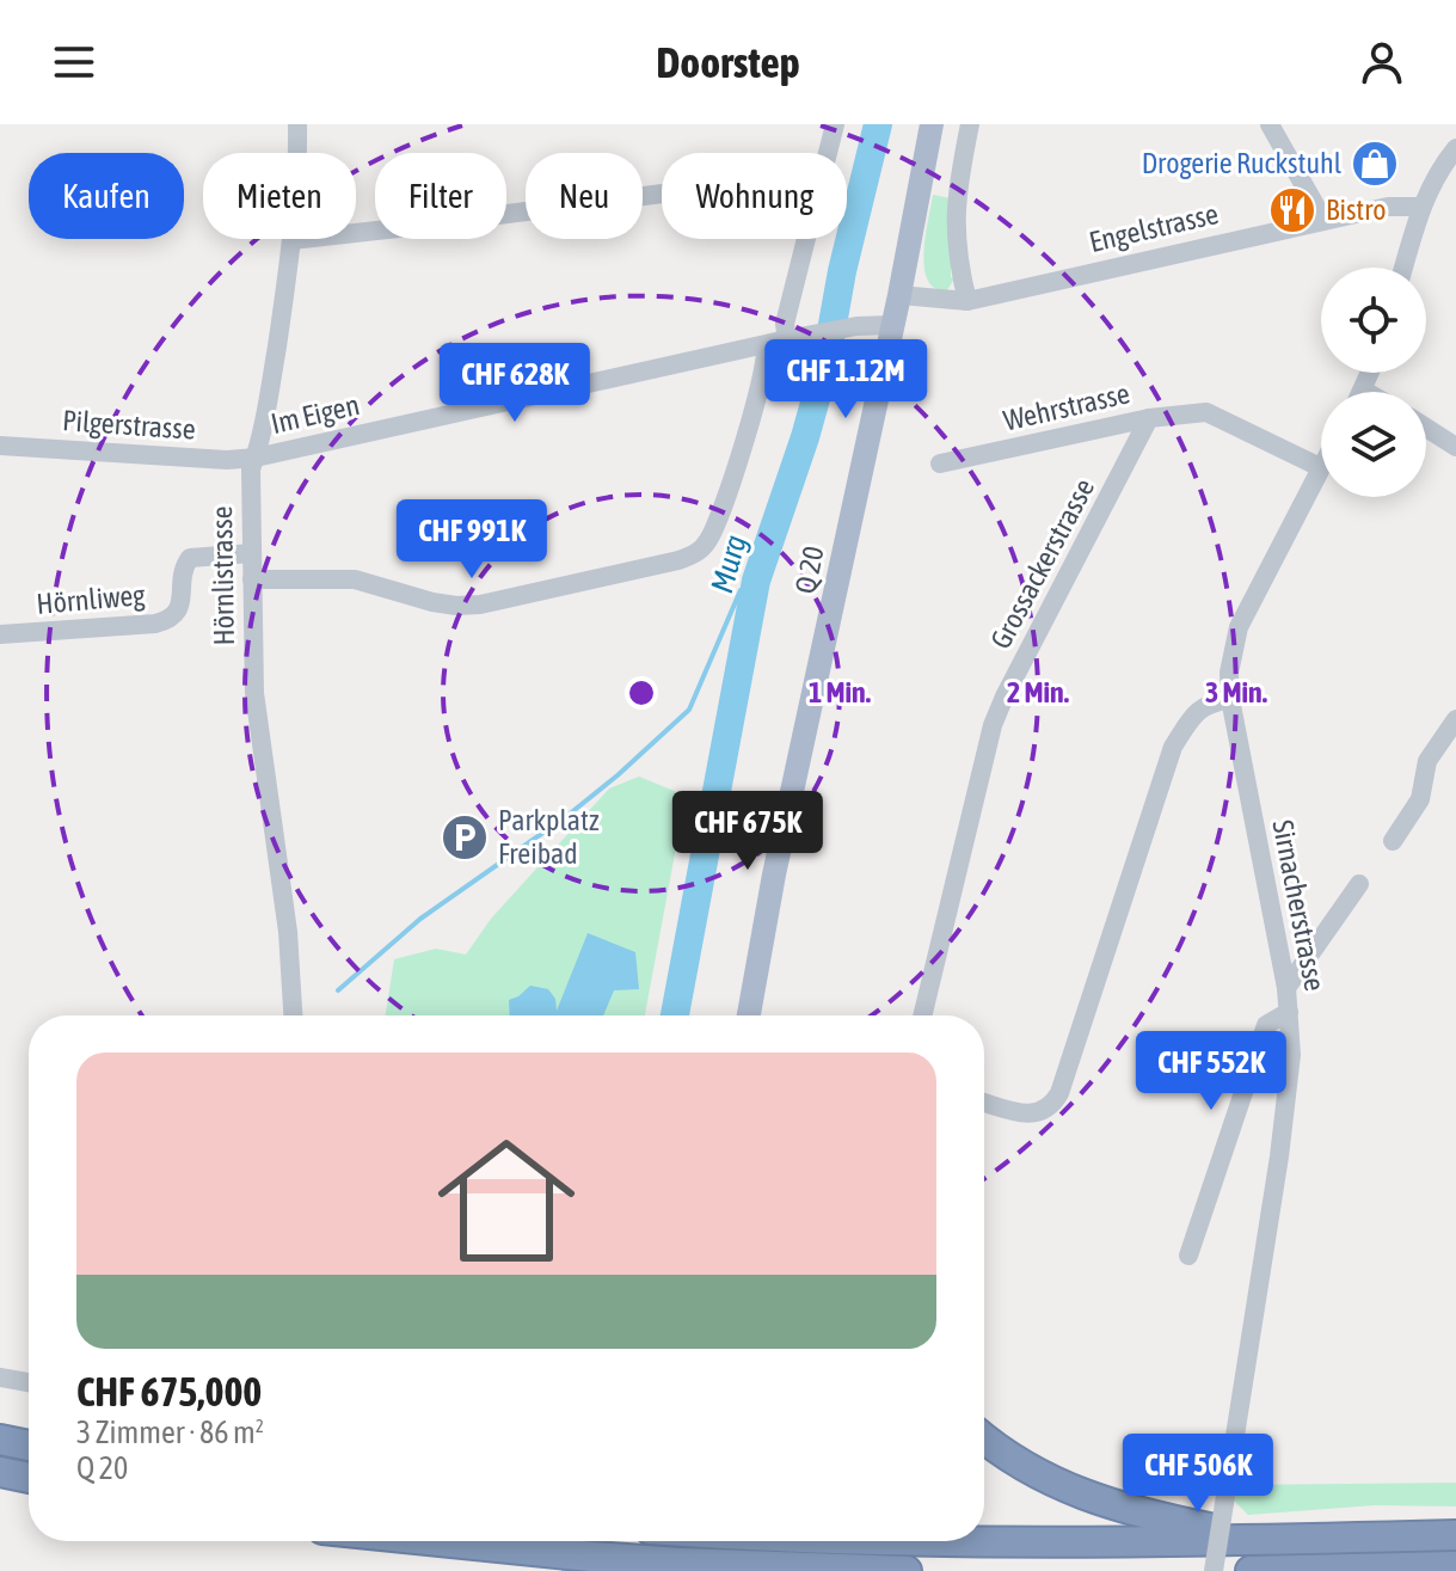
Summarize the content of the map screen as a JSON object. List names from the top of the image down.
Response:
{
  "streets": {
    "main road": ["Q 20"],
    "street": [
      "Engelstrasse",
      "Wehrstrasse",
      "Im Eigen",
      "Pilgerstrasse",
      "Grossackerstrasse",
      "Hörnlistrasse",
      "Hörnliweg",
      "Sirnacherstrasse"
    ]
  },
  "crossings": [
    ["Engelstrasse", "Q 20"],
    ["Wehrstrasse", "Grossackerstrasse"],
    ["Im Eigen", "Pilgerstrasse"],
    ["Im Eigen", "Q 20"],
    ["Im Eigen", "Hörnlistrasse"],
    ["Pilgerstrasse", "Hörnlistrasse"],
    ["Hörnlistrasse", "Hörnliweg"]
  ],
  "water": ["Murg"],
  "places": {
    "shop": ["Drogerie Ruckstuhl"],
    "restaurant": ["Bistro"],
    "parking": ["Parkplatz Freibad"]
  },
  "page": {
    "header": "Doorstep",
    "chip": [
      "Kaufen",
      "Mieten",
      "Filter",
      "Neu",
      "Wohnung"
    ],
    "price": [
      "CHF 1.12M",
      "CHF 628K",
      "CHF 991K",
      "CHF 675K",
      "CHF 552K",
      "CHF 506K"
    ],
    "list": [
      {
        "name": "CHF 675,000",
        "note": "3 Zimmer · 86 m² · Q 20"
      }
    ]
  },
  "rings": ["1 Min.", "2 Min.", "3 Min."]
}
